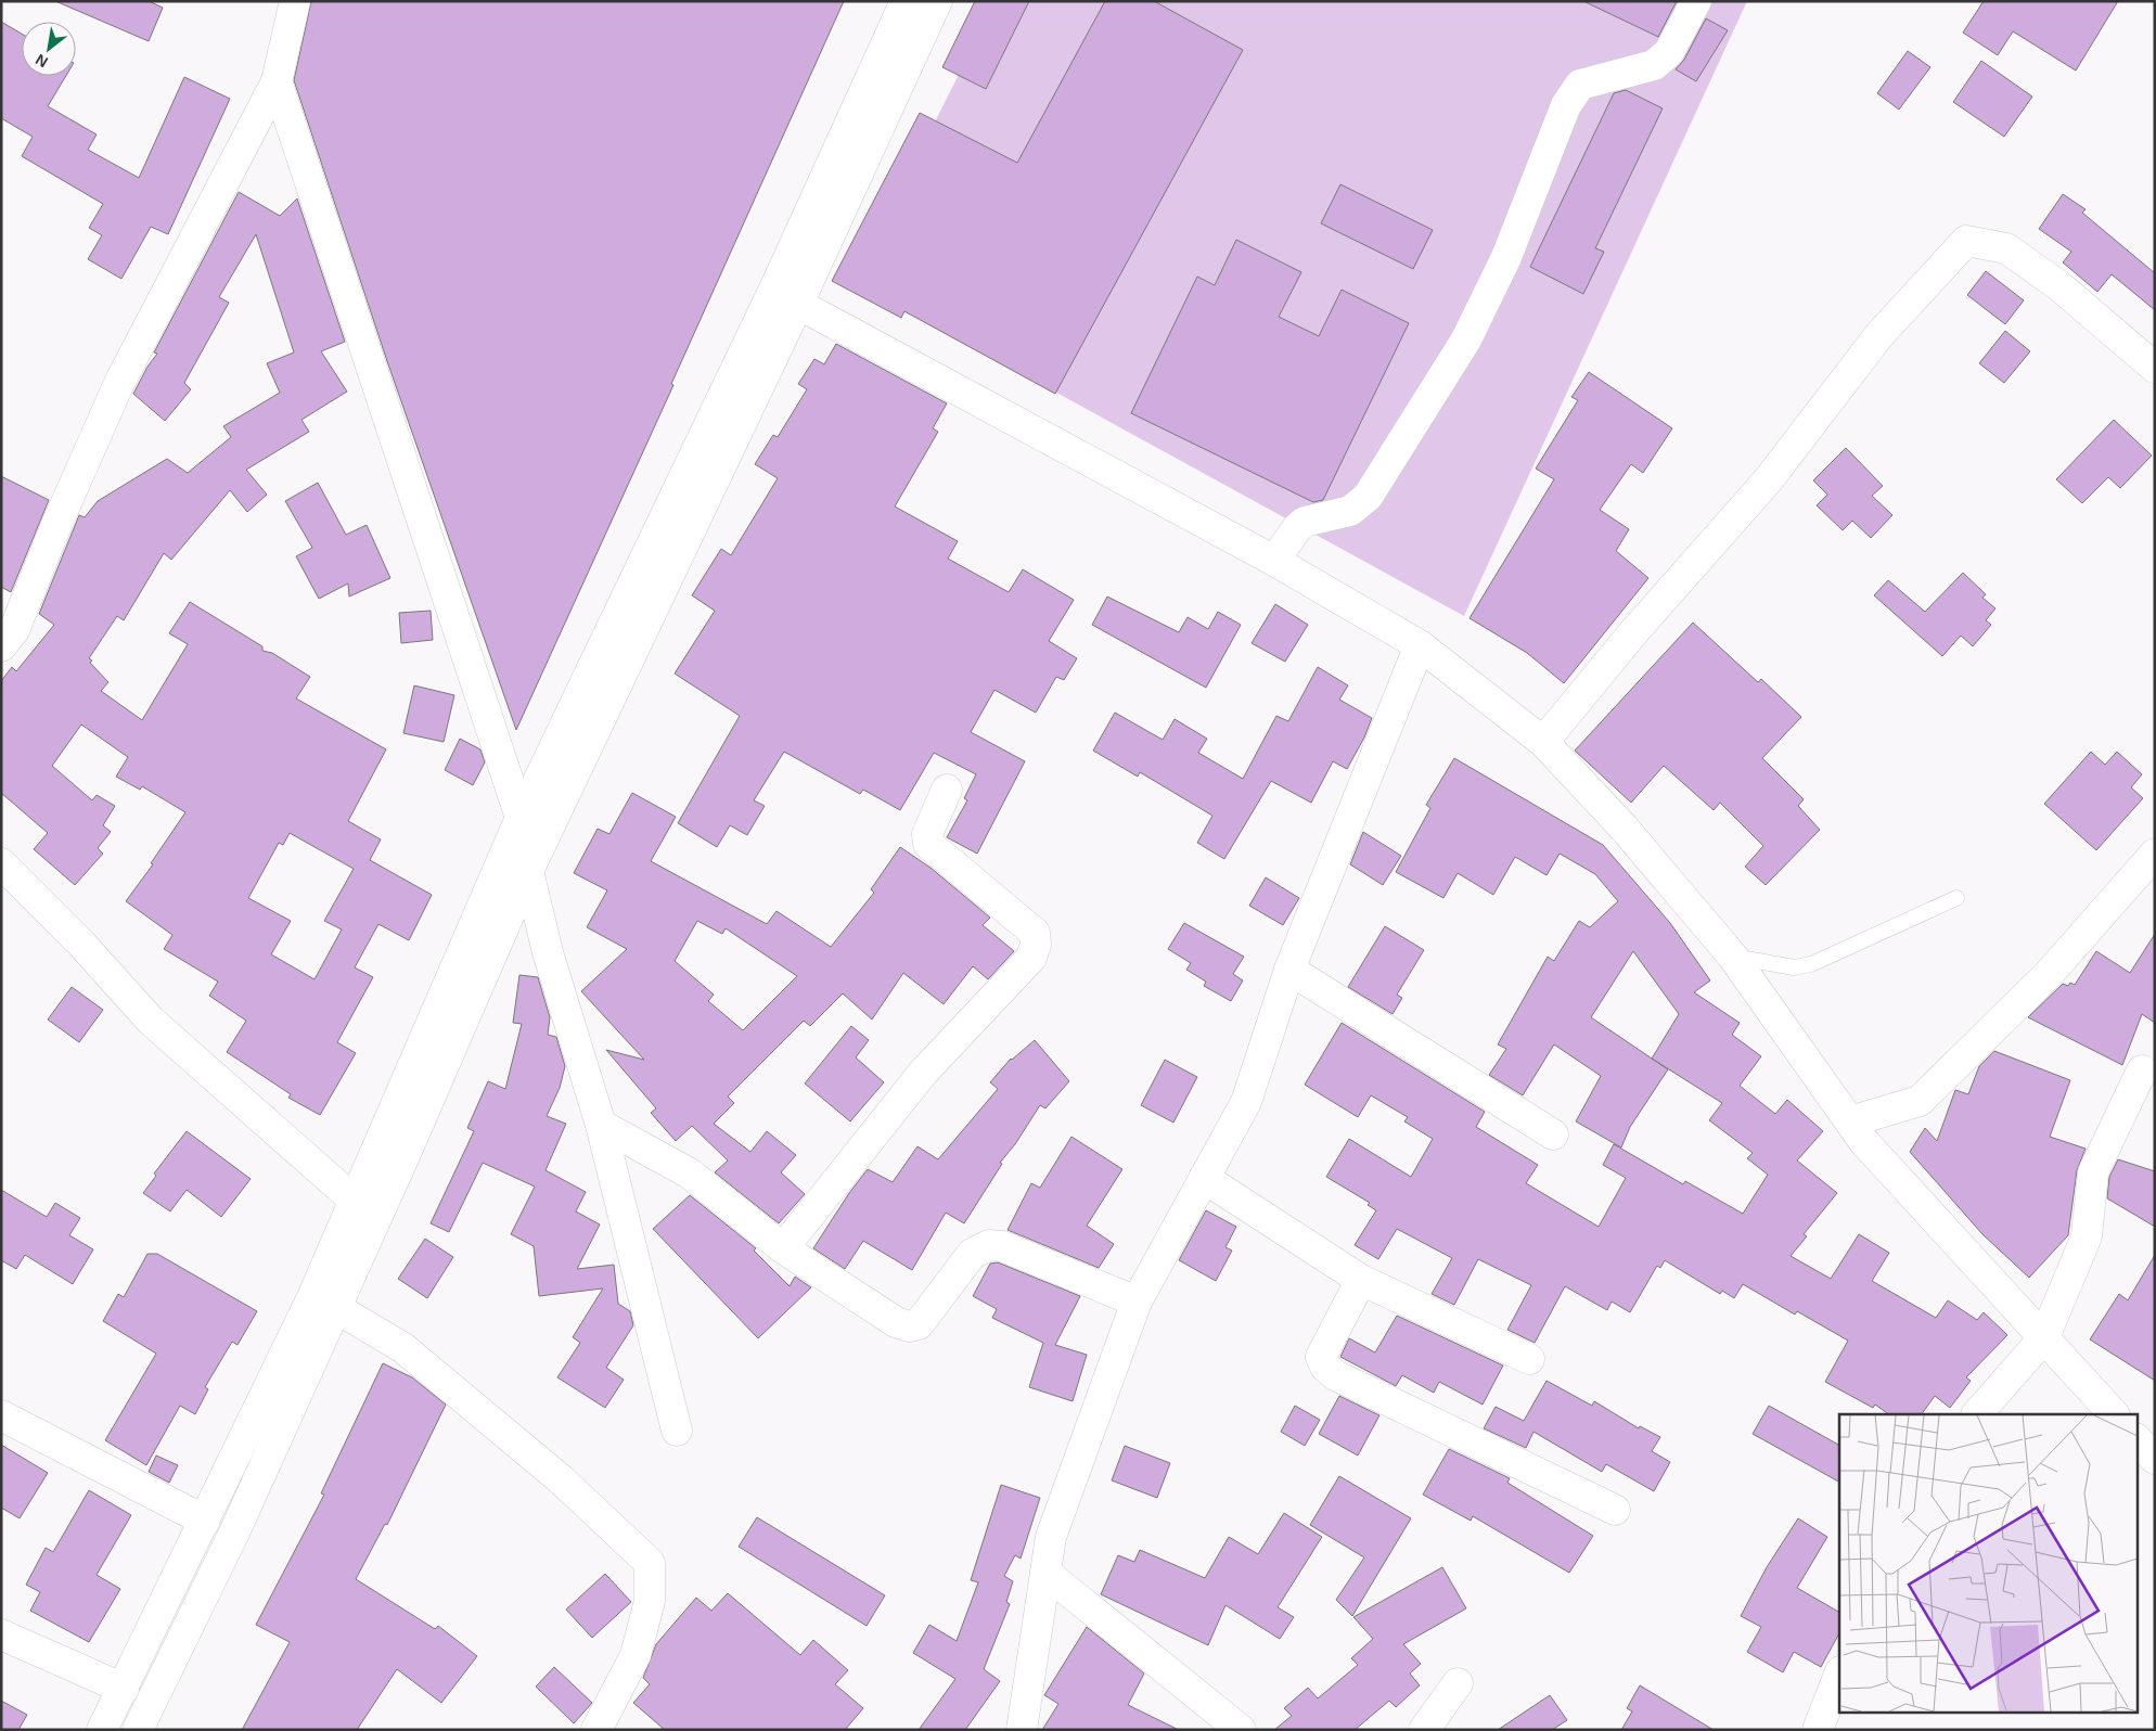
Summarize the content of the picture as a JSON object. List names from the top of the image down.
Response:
{
  "north": "bottom left"
}
